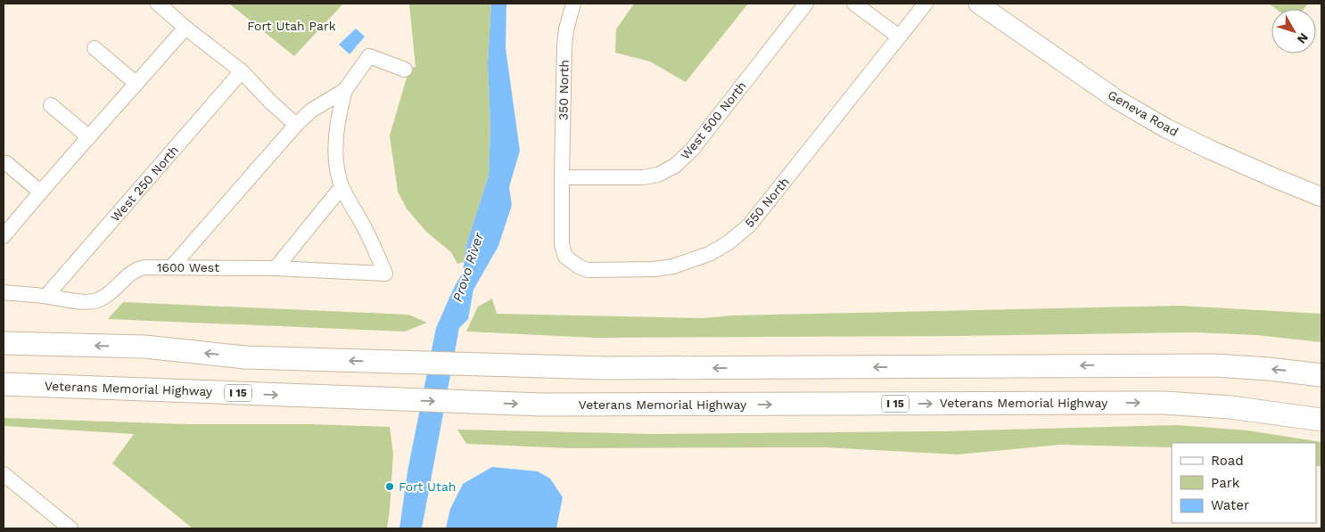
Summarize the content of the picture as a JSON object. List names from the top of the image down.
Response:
{
  "streets": {
    "highway": ["Veterans Memorial Highway", "I 15"],
    "main road": ["Geneva Road"],
    "street": [
      "350 North",
      "West 500 North",
      "West 250 North",
      "550 North",
      "1600 West"
    ]
  },
  "crossings": [
    ["350 North", "West 500 North"],
    ["350 North", "550 North"],
    ["West 500 North", "550 North"],
    ["West 250 North", "1600 West"]
  ],
  "water": ["Provo River"],
  "parks": ["Fort Utah Park"],
  "places": ["Fort Utah"],
  "legend": ["Road", "Park", "Water"],
  "north": "bottom right"
}
